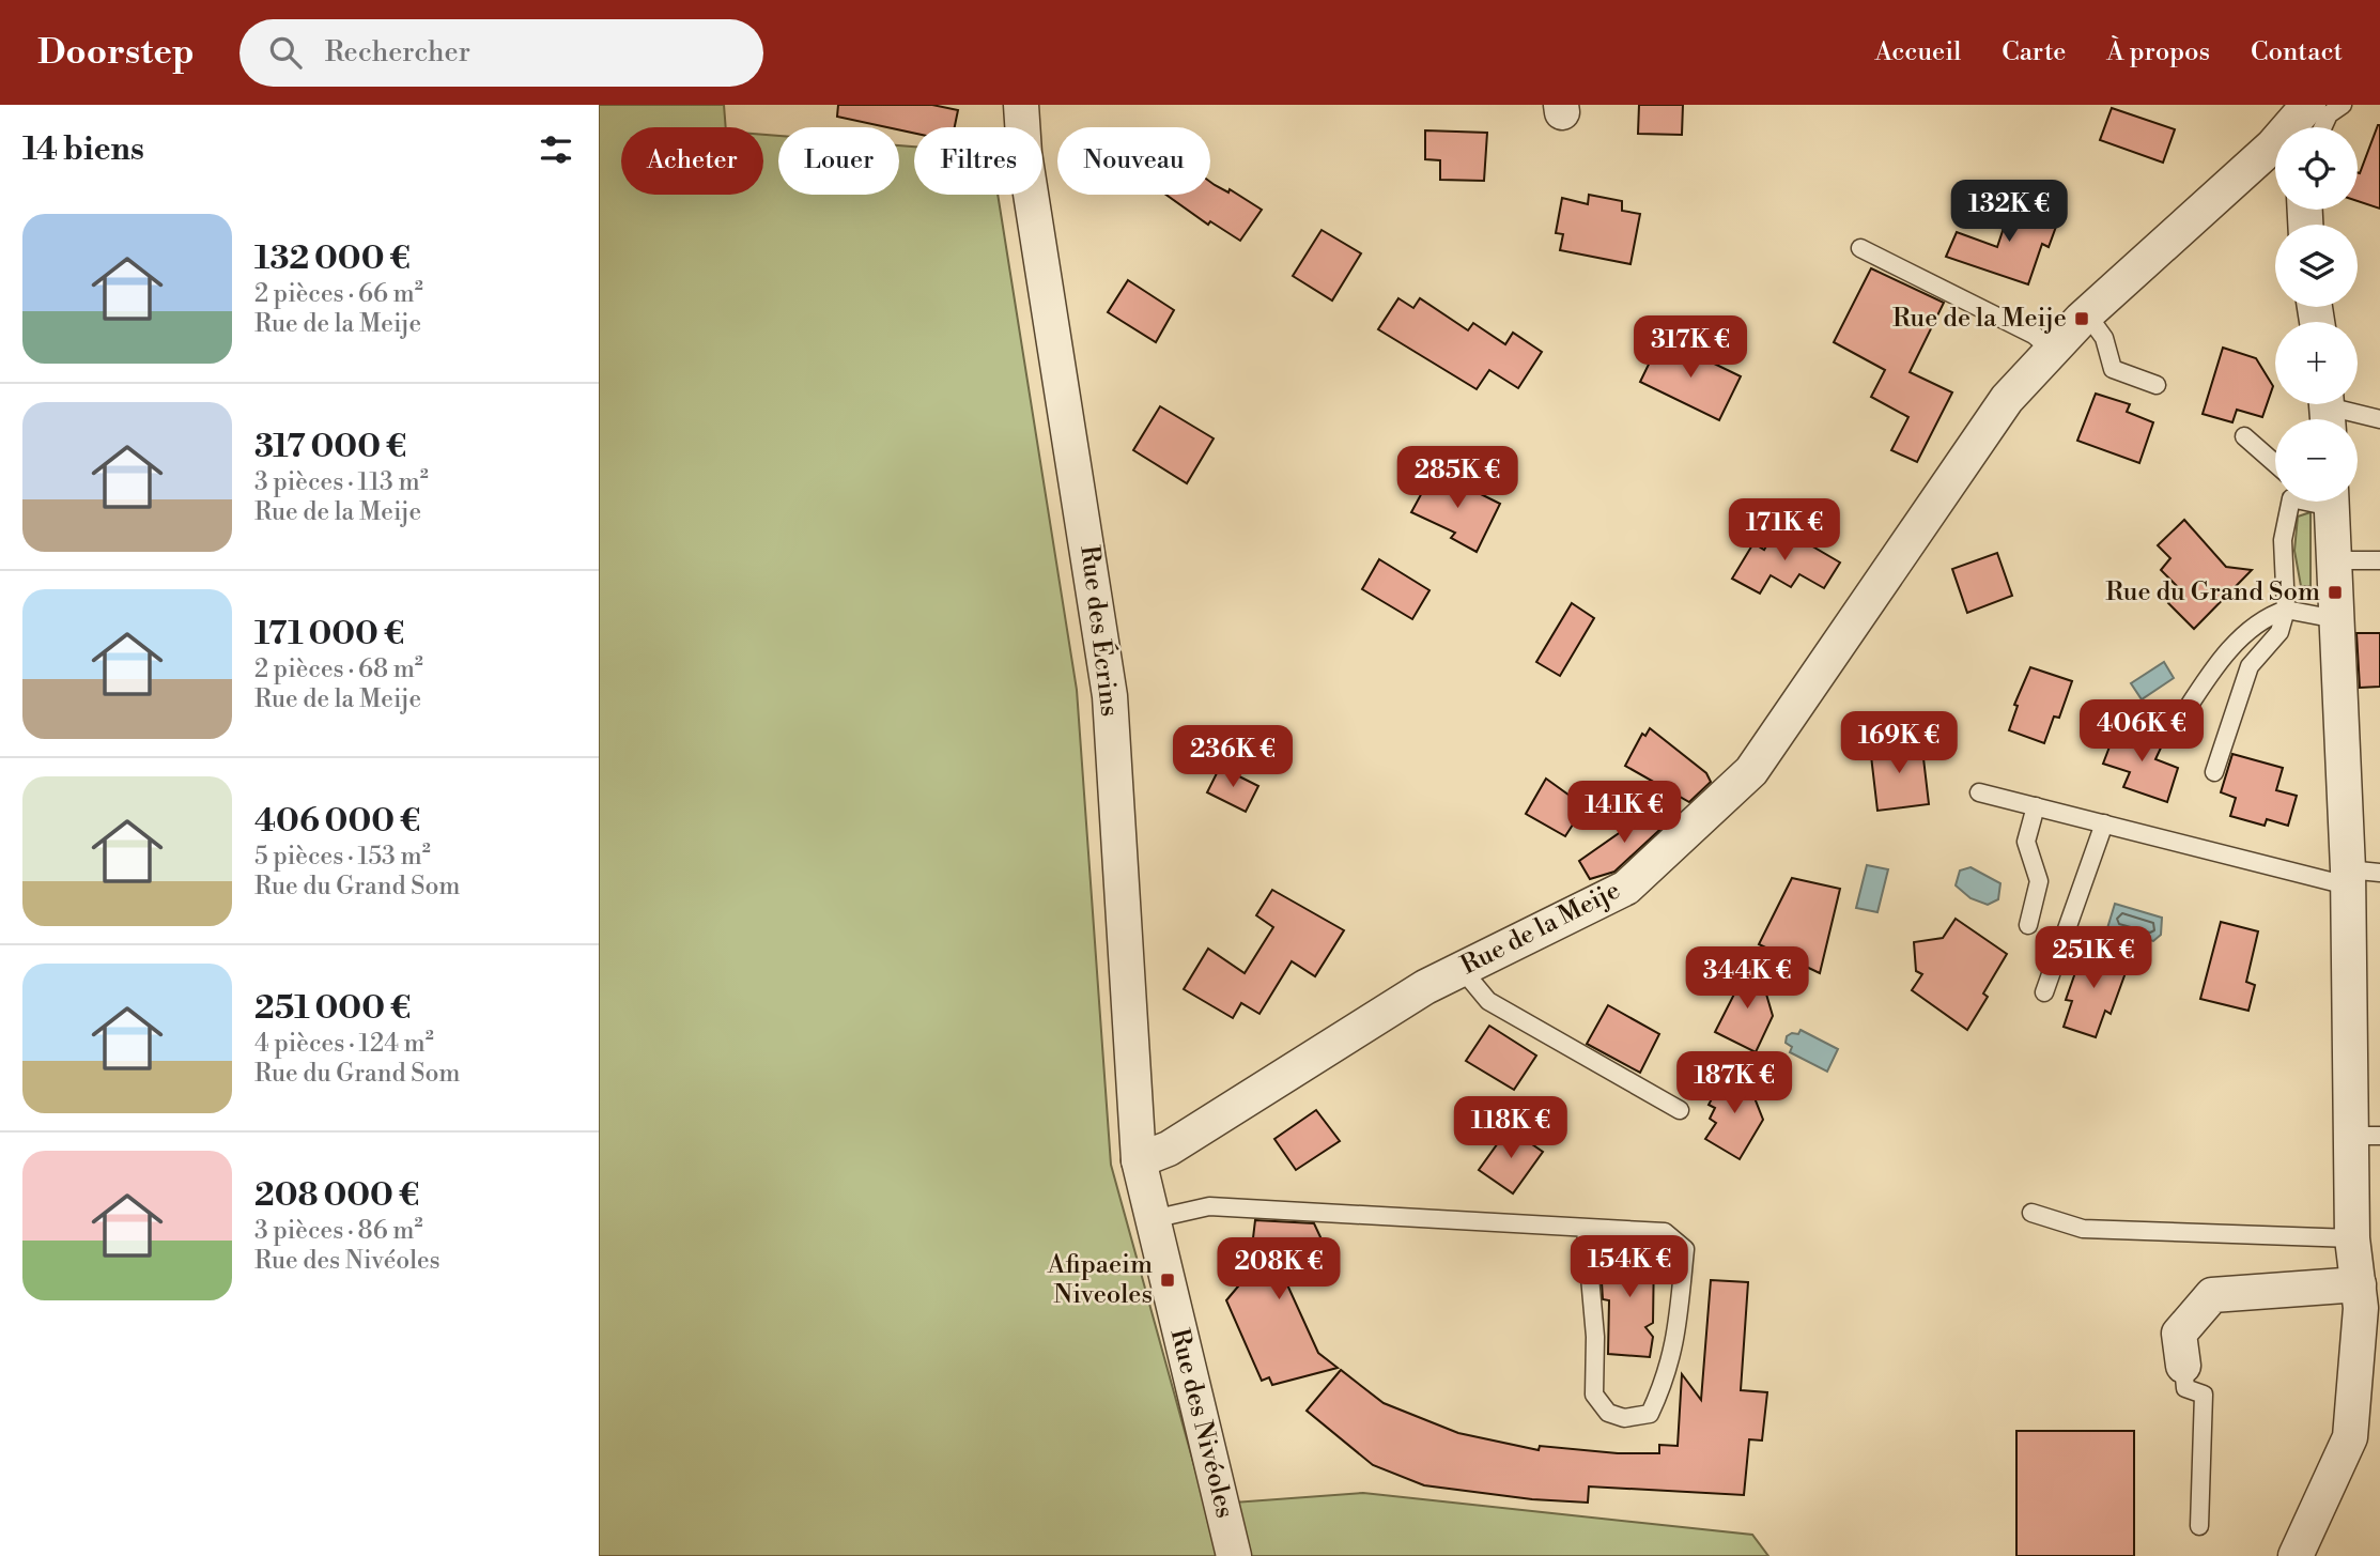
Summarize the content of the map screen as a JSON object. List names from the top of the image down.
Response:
{
  "streets": {
    "street": ["Rue des Écrins", "Rue de la Meije", "Rue des Nivéoles"]
  },
  "crossings": [
    ["Rue des Écrins", "Rue de la Meije"],
    ["Rue des Écrins", "Rue des Nivéoles"],
    ["Rue de la Meije", "Rue des Nivéoles"]
  ],
  "places": {
    "transit": ["Rue de la Meije", "Rue du Grand Som", "Afipaeim Niveoles"]
  },
  "page": {
    "header": "Doorstep",
    "search": "Rechercher",
    "nav": [
      "Accueil",
      "Carte",
      "À propos",
      "Contact"
    ],
    "heading": "14 biens",
    "map_buttons": ["+", "−"],
    "chip": [
      "Acheter",
      "Louer",
      "Filtres",
      "Nouveau"
    ],
    "price": [
      "132K €",
      "317K €",
      "285K €",
      "171K €",
      "406K €",
      "169K €",
      "236K €",
      "141K €",
      "251K €",
      "344K €",
      "187K €",
      "118K €",
      "154K €",
      "208K €"
    ],
    "list": [
      {
        "name": "132 000 €",
        "note": "2 pièces · 66 m² · Rue de la Meije"
      },
      {
        "name": "317 000 €",
        "note": "3 pièces · 113 m² · Rue de la Meije"
      },
      {
        "name": "171 000 €",
        "note": "2 pièces · 68 m² · Rue de la Meije"
      },
      {
        "name": "406 000 €",
        "note": "5 pièces · 153 m² · Rue du Grand Som"
      },
      {
        "name": "251 000 €",
        "note": "4 pièces · 124 m² · Rue du Grand Som"
      },
      {
        "name": "208 000 €",
        "note": "3 pièces · 86 m² · Rue des Nivéoles"
      }
    ]
  }
}
